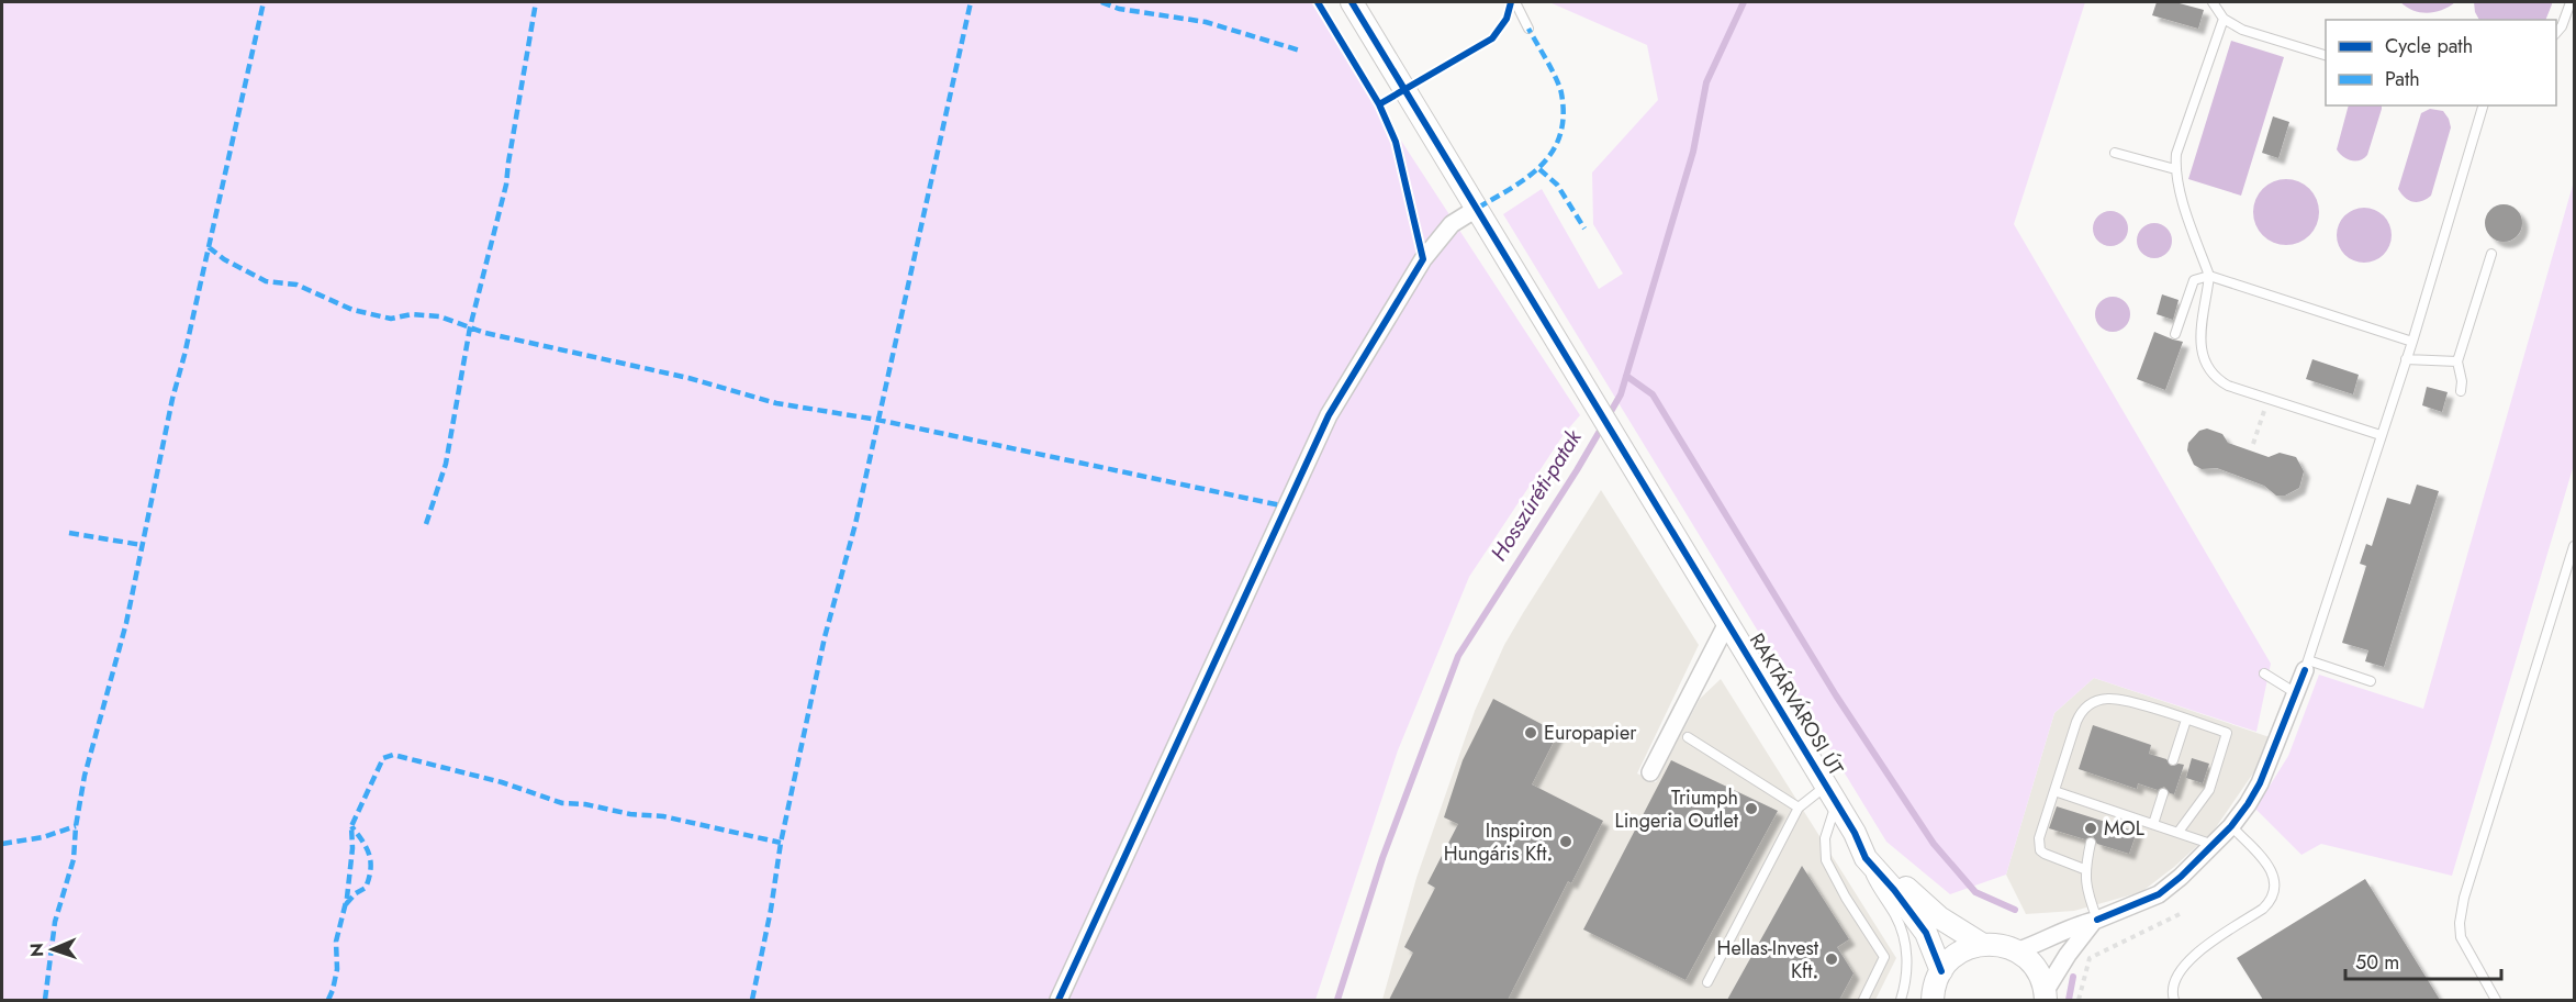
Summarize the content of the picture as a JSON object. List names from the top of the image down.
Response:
{
  "streets": {
    "street": ["RAKTÁRVÁROSI ÚT"]
  },
  "water": ["Hosszúréti-patak"],
  "places": [
    "Europapier",
    "Triumph Lingeria Outlet",
    "MOL",
    "Inspiron Hungáris Kft.",
    "Hellas-Invest Kft."
  ],
  "legend": ["Cycle path", "Path"],
  "scale_bar": "50 m",
  "north": "left"
}
